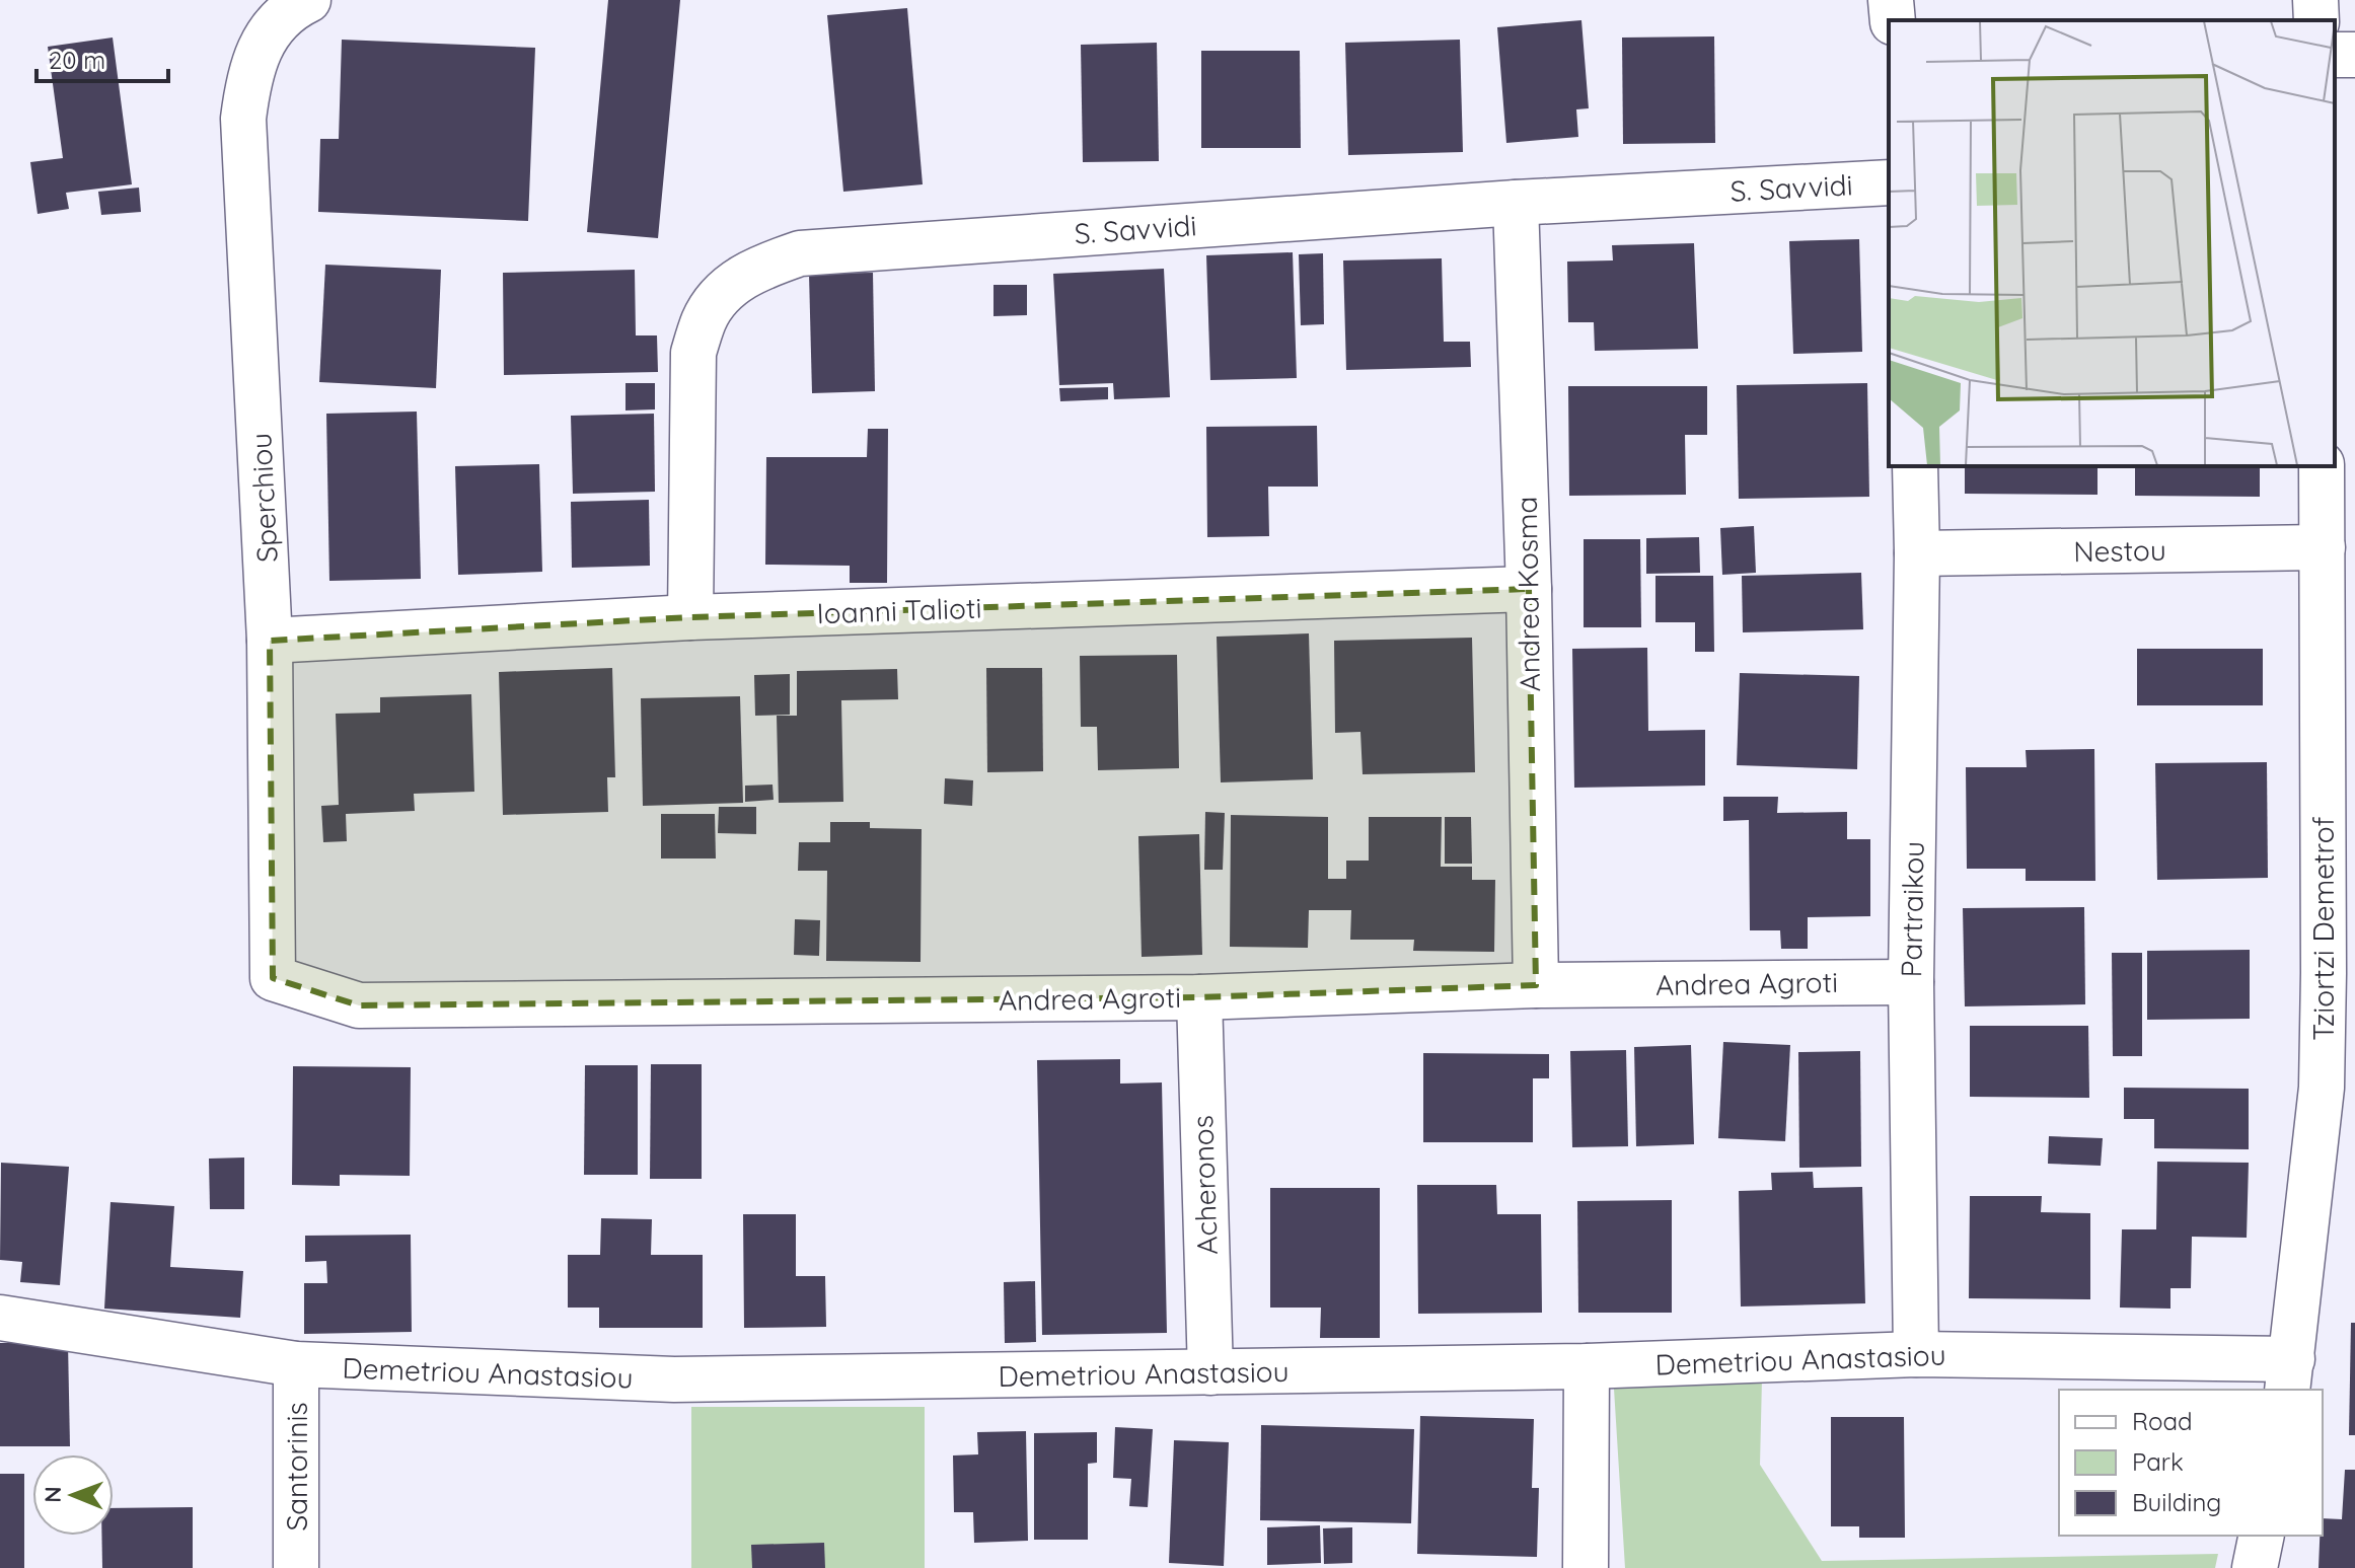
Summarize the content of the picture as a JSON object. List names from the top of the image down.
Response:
{
  "streets": {
    "street": [
      "S. Savvidi",
      "Sperchiou",
      "Nestou",
      "Andrea Kosma",
      "Ioanni Talioti",
      "Partraikou",
      "Tziortzi Demetrof",
      "Andrea Agroti",
      "Acheronos",
      "Demetriou Anastasiou",
      "Santorinis"
    ]
  },
  "crossings": [
    ["S. Savvidi", "Andrea Kosma"],
    ["S. Savvidi", "Ioanni Talioti"],
    ["Sperchiou", "Ioanni Talioti"],
    ["Sperchiou", "Andrea Agroti"],
    ["Nestou", "Partraikou"],
    ["Nestou", "Tziortzi Demetrof"],
    ["Andrea Kosma", "Ioanni Talioti"],
    ["Andrea Kosma", "Andrea Agroti"],
    ["Partraikou", "Andrea Agroti"],
    ["Partraikou", "Demetriou Anastasiou"],
    ["Tziortzi Demetrof", "Demetriou Anastasiou"],
    ["Andrea Agroti", "Acheronos"],
    ["Acheronos", "Demetriou Anastasiou"],
    ["Demetriou Anastasiou", "Santorinis"]
  ],
  "legend": ["Road", "Park", "Building"],
  "scale_bar": "20 m",
  "north": "left"
}
